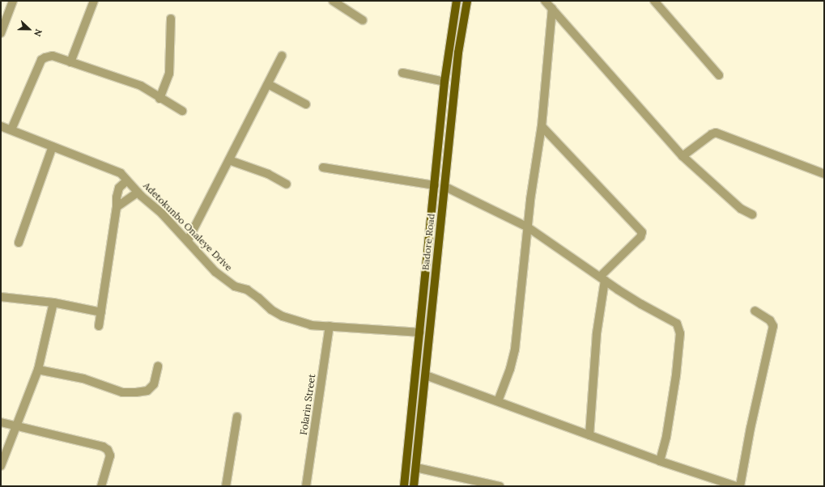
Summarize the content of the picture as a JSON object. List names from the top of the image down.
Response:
{
  "streets": {
    "main road": ["Badore Road"],
    "street": ["Adetokunbo Onaleye Drive", "Folarin Street"]
  },
  "crossings": [
    ["Adetokunbo Onaleye Drive", "Badore Road"],
    ["Adetokunbo Onaleye Drive", "Folarin Street"]
  ],
  "north": "right"
}
